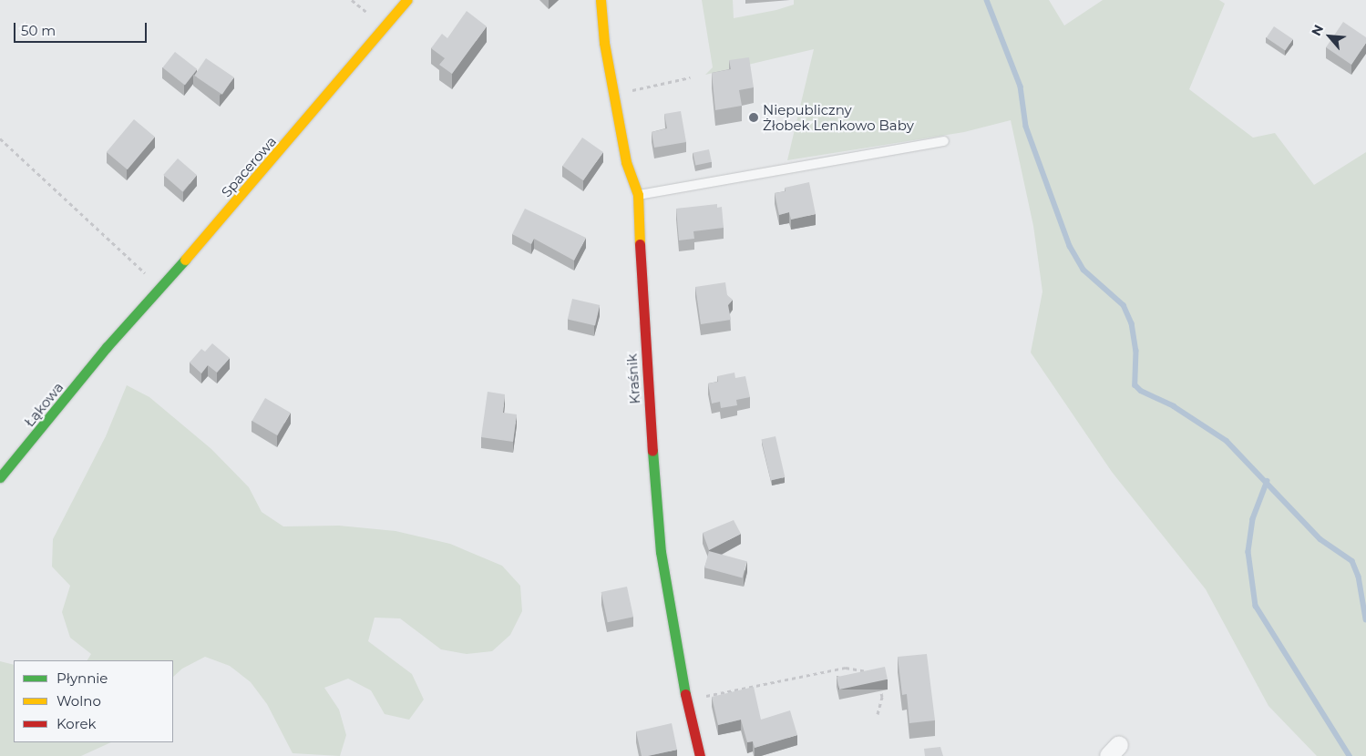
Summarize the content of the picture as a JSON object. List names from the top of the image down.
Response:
{
  "streets": {
    "street": ["Spacerowa", "Kraśnik", "Łąkowa"]
  },
  "crossings": [
    ["Spacerowa", "Łąkowa"]
  ],
  "places": ["Niepubliczny Żłobek Lenkowo Baby"],
  "legend": ["Płynnie", "Wolno", "Korek"],
  "scale_bar": "50 m",
  "north": "top left"
}
